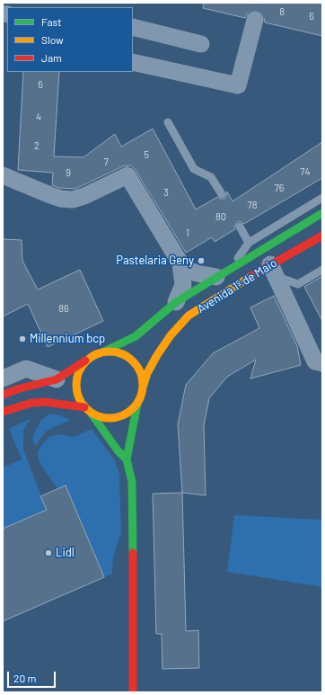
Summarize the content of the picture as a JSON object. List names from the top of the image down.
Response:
{
  "streets": {
    "main road": ["Avenida 1º de Maio"]
  },
  "places": ["Pastelaria Geny", "Millennium bcp", "Lidl"],
  "house_numbers": [
    "8",
    "6",
    "6",
    "4",
    "2",
    "5",
    "7",
    "74",
    "9",
    "76",
    "3",
    "78",
    "80",
    "1",
    "86"
  ],
  "legend": ["Fast", "Slow", "Jam"],
  "scale_bar": "20 m"
}
